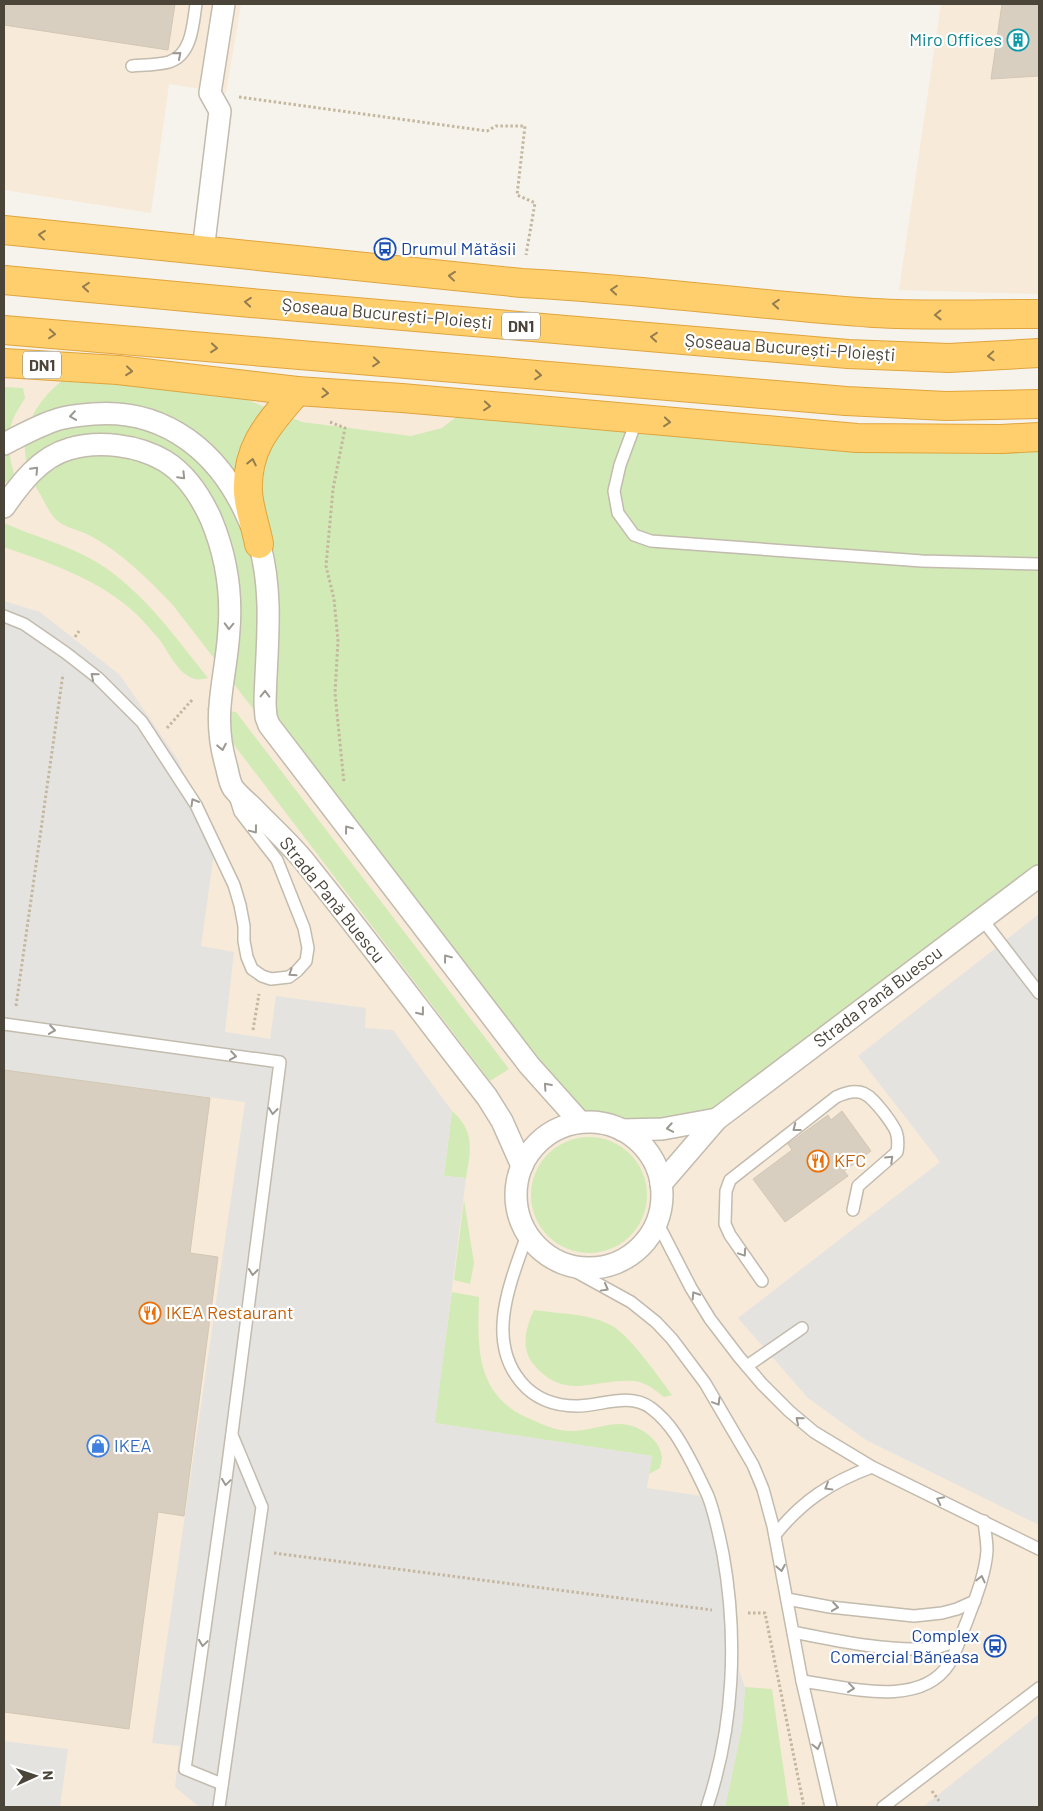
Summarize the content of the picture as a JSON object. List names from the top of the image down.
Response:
{
  "streets": {
    "highway": ["Șoseaua București-Ploiești", "DN1"],
    "street": ["Strada Pană Buescu"]
  },
  "places": {
    "building": ["Miro Offices"],
    "bus stop": ["Drumul Mătăsii", "Complex Comercial Băneasa"],
    "restaurant": ["KFC", "IKEA Restaurant"],
    "shop": ["IKEA"]
  },
  "north": "right"
}
